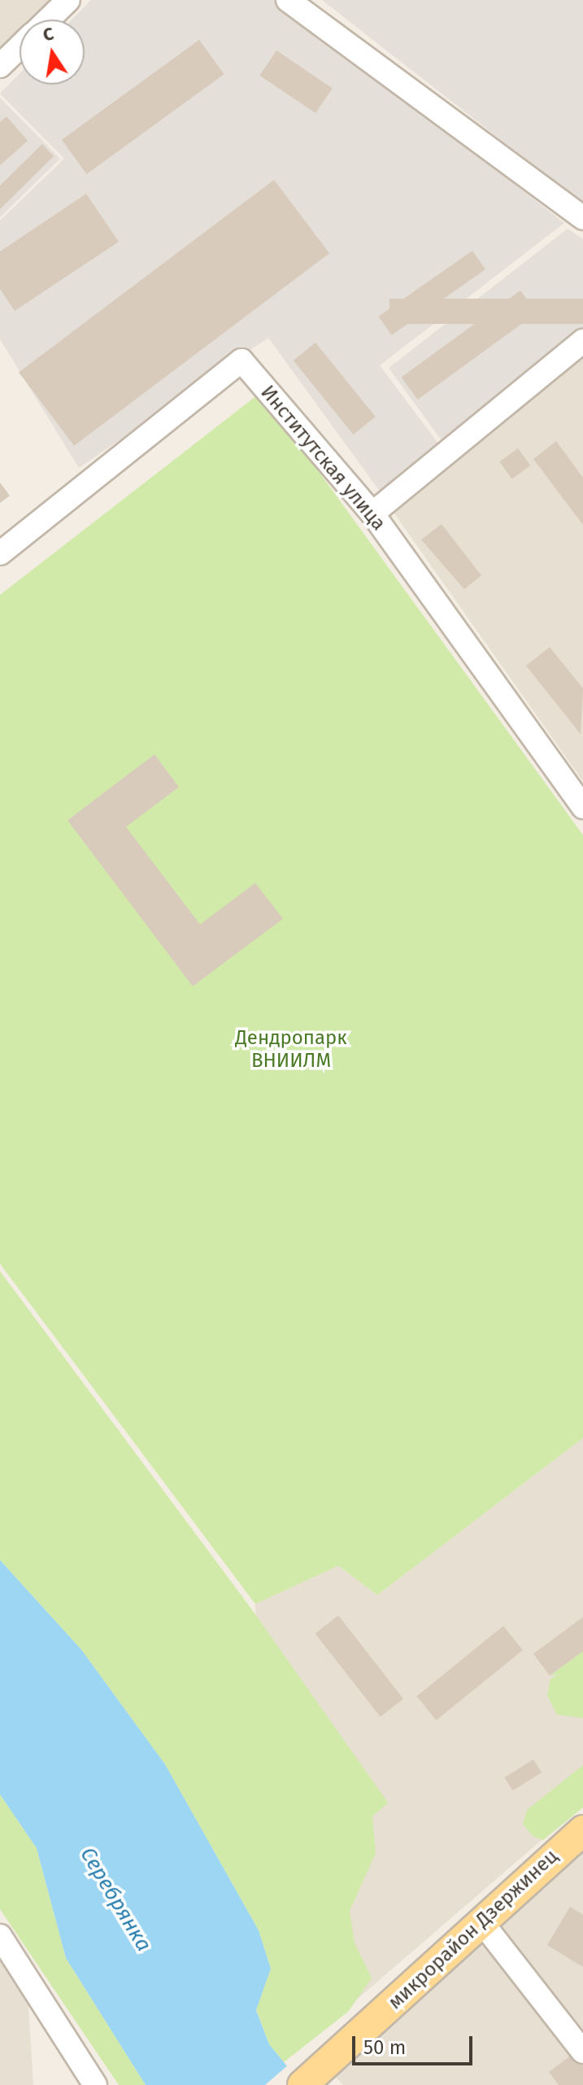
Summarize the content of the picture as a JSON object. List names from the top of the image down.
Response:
{
  "streets": {
    "main road": ["микрорайон Дзержинец"],
    "street": ["Институтская улица"]
  },
  "water": ["Серебрянка"],
  "parks": ["Дендропарк ВНИИЛМ"],
  "scale_bar": "50 m",
  "north": "top"
}
